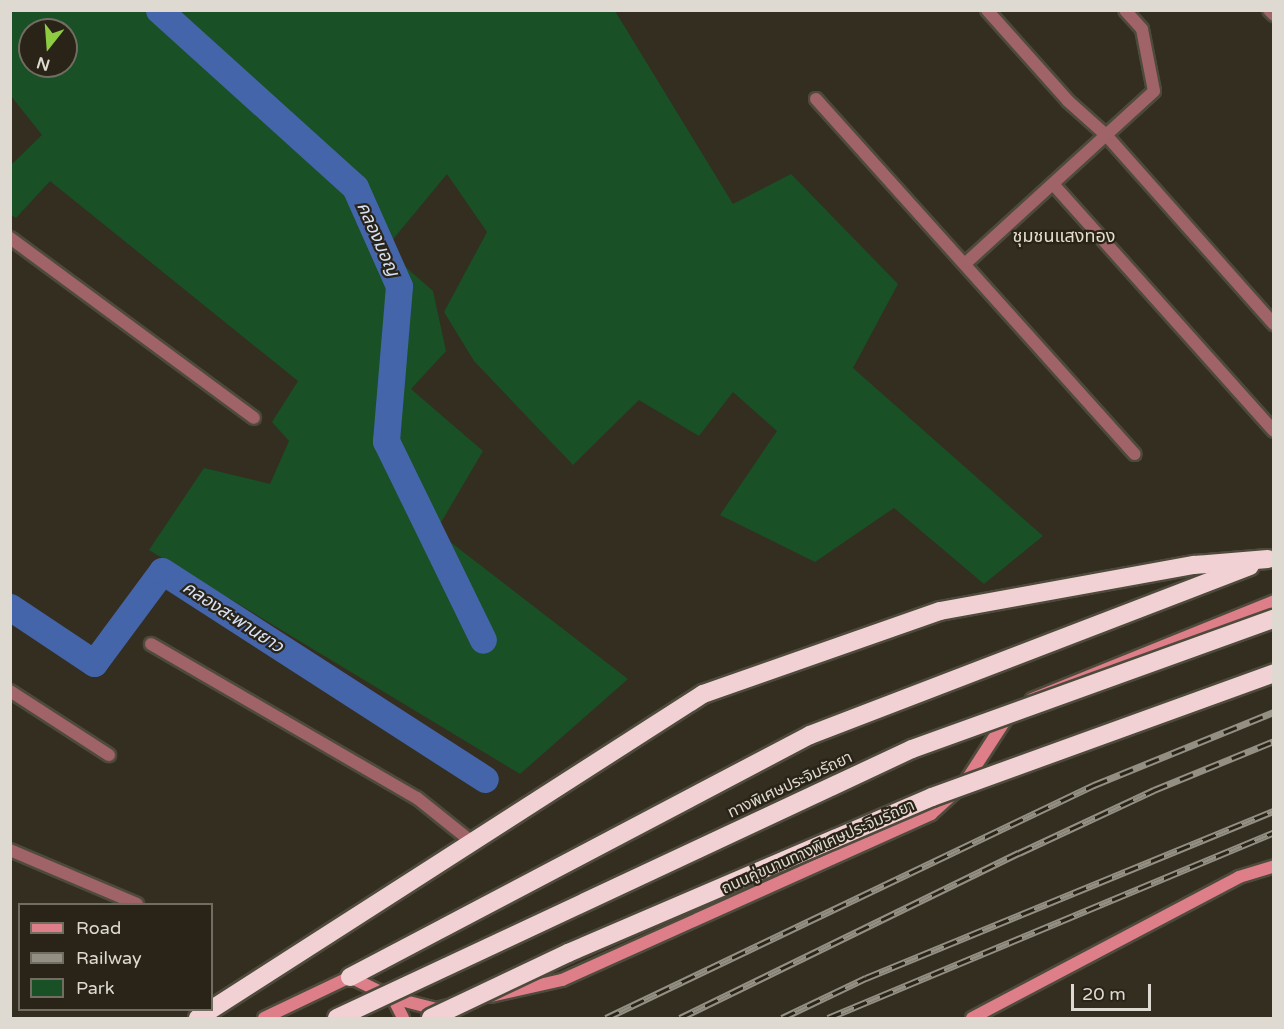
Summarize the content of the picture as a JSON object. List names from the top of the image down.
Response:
{
  "streets": {
    "highway": ["ทางพิเศษประจิมรัถยา"],
    "main road": ["ถนนคู่ขนานทางพิเศษประจิมรัถยา"]
  },
  "districts": ["ชุมชนแสงทอง"],
  "water": ["คลองมอญ", "คลองสะพานยาว"],
  "legend": ["Road", "Railway", "Park"],
  "scale_bar": "20 m",
  "north": "bottom"
}
